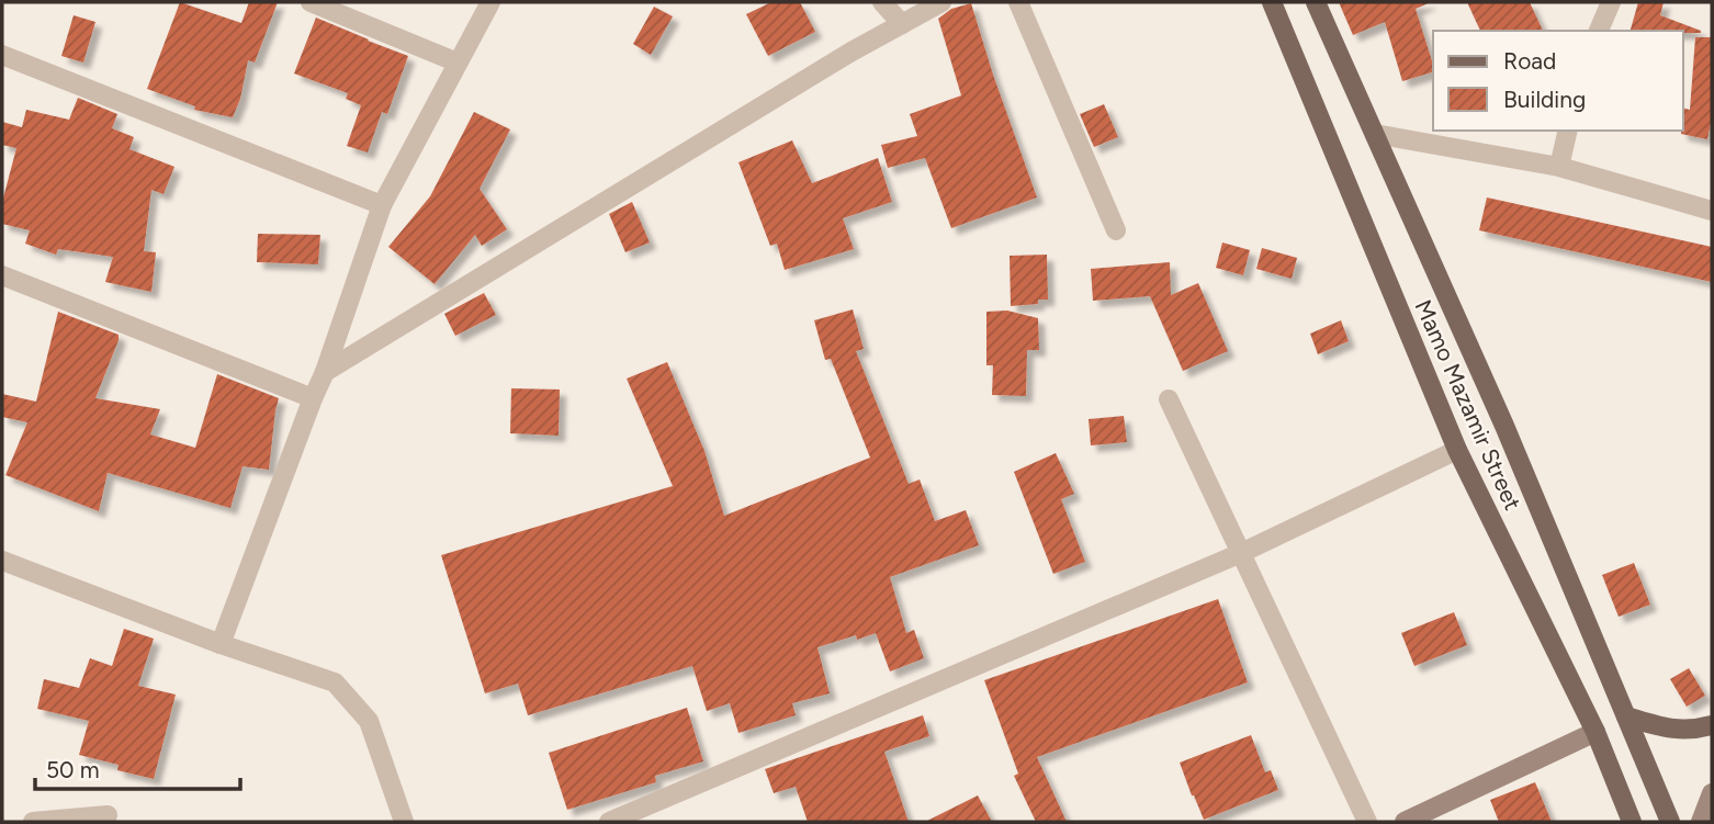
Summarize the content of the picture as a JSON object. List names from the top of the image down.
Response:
{
  "streets": {
    "main road": ["Mamo Mazamir Street"]
  },
  "legend": ["Road", "Building"],
  "scale_bar": "50 m"
}
